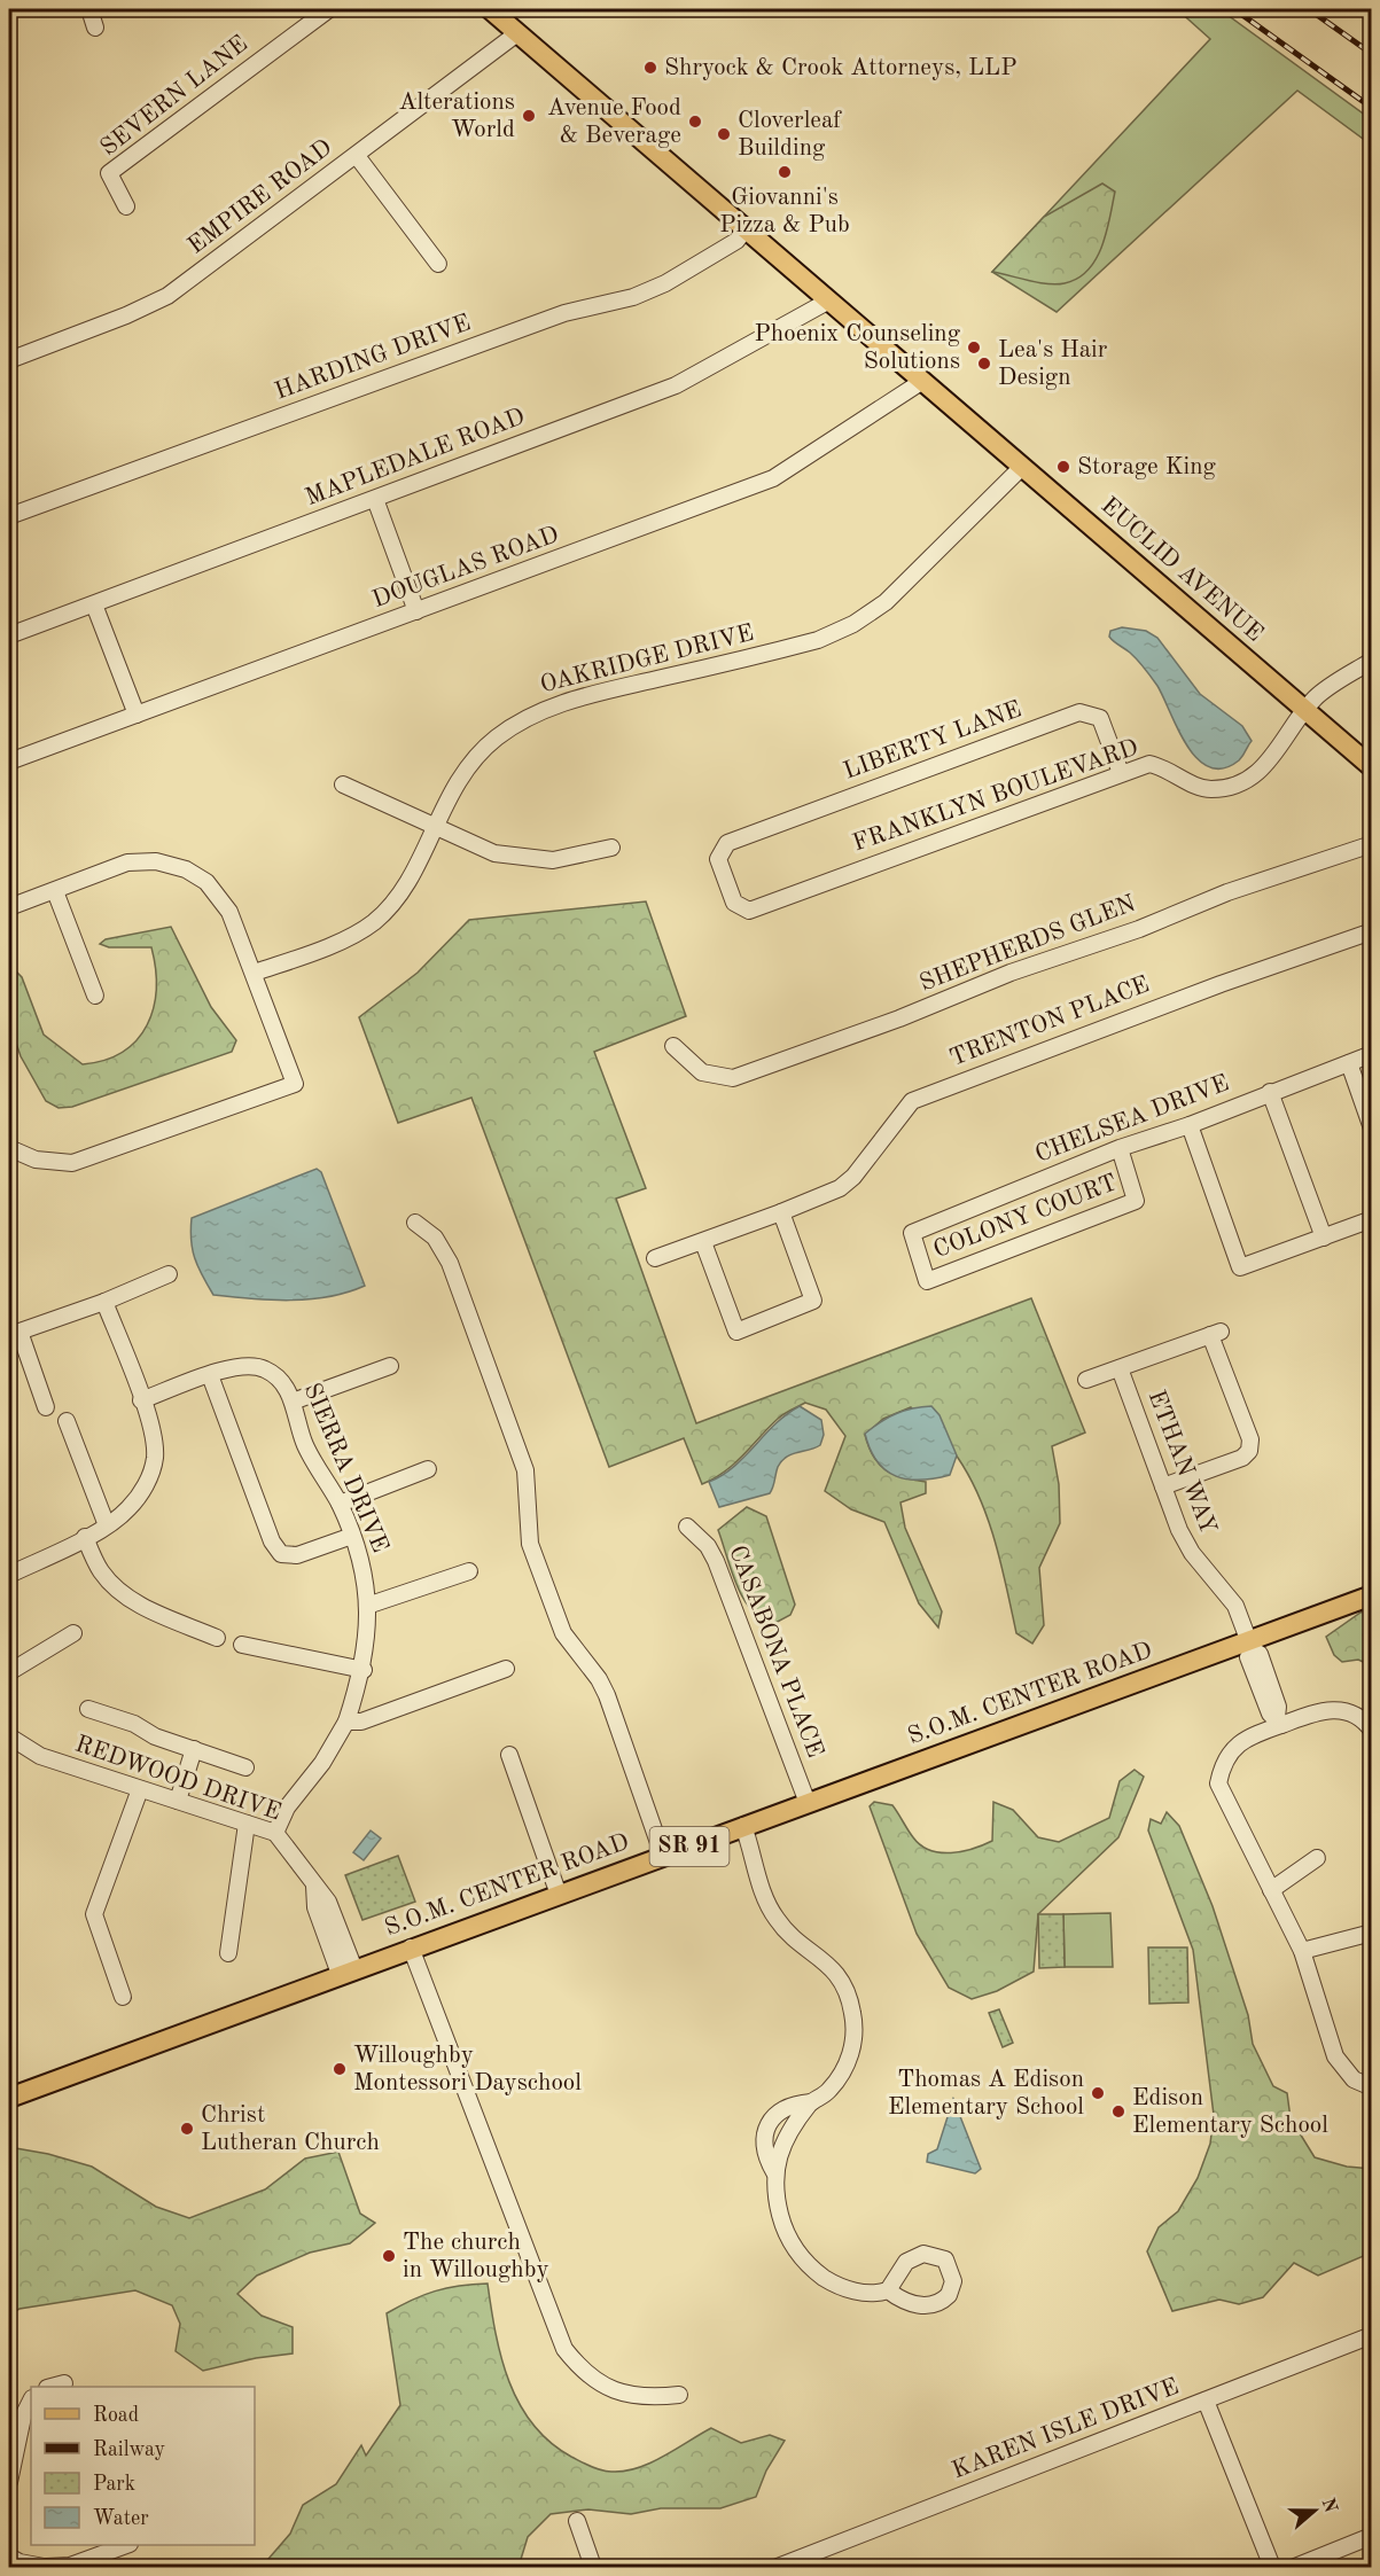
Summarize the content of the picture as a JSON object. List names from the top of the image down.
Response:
{
  "streets": {
    "main road": ["EUCLID AVENUE", "S.O.M. CENTER ROAD", "SR 91"],
    "street": [
      "SEVERN LANE",
      "EMPIRE ROAD",
      "HARDING DRIVE",
      "MAPLEDALE ROAD",
      "DOUGLAS ROAD",
      "OAKRIDGE DRIVE",
      "LIBERTY LANE",
      "FRANKLYN BOULEVARD",
      "SHEPHERDS GLEN",
      "TRENTON PLACE",
      "CHELSEA DRIVE",
      "COLONY COURT",
      "ETHAN WAY",
      "SIERRA DRIVE",
      "CASABONA PLACE",
      "REDWOOD DRIVE",
      "KAREN ISLE DRIVE"
    ]
  },
  "crossings": [
    ["EMPIRE ROAD", "EUCLID AVENUE"],
    ["HARDING DRIVE", "EUCLID AVENUE"],
    ["MAPLEDALE ROAD", "EUCLID AVENUE"],
    ["DOUGLAS ROAD", "EUCLID AVENUE"],
    ["EUCLID AVENUE", "OAKRIDGE DRIVE"],
    ["EUCLID AVENUE", "FRANKLYN BOULEVARD"],
    ["LIBERTY LANE", "FRANKLYN BOULEVARD"],
    ["CHELSEA DRIVE", "COLONY COURT"],
    ["ETHAN WAY", "S.O.M. CENTER ROAD"],
    ["SIERRA DRIVE", "REDWOOD DRIVE"],
    ["CASABONA PLACE", "S.O.M. CENTER ROAD"],
    ["S.O.M. CENTER ROAD", "REDWOOD DRIVE"]
  ],
  "places": [
    "Shryock & Crook Attorneys, LLP",
    "Alterations World",
    "Avenue Food & Beverage",
    "Cloverleaf Building",
    "Giovanni's Pizza & Pub",
    "Phoenix Counseling Solutions",
    "Lea's Hair Design",
    "Storage King",
    "Willoughby Montessori Dayschool",
    "Thomas A Edison Elementary School",
    "Edison Elementary School",
    "Christ Lutheran Church",
    "The church in Willoughby"
  ],
  "legend": [
    "Road",
    "Railway",
    "Park",
    "Water"
  ],
  "north": "right"
}
